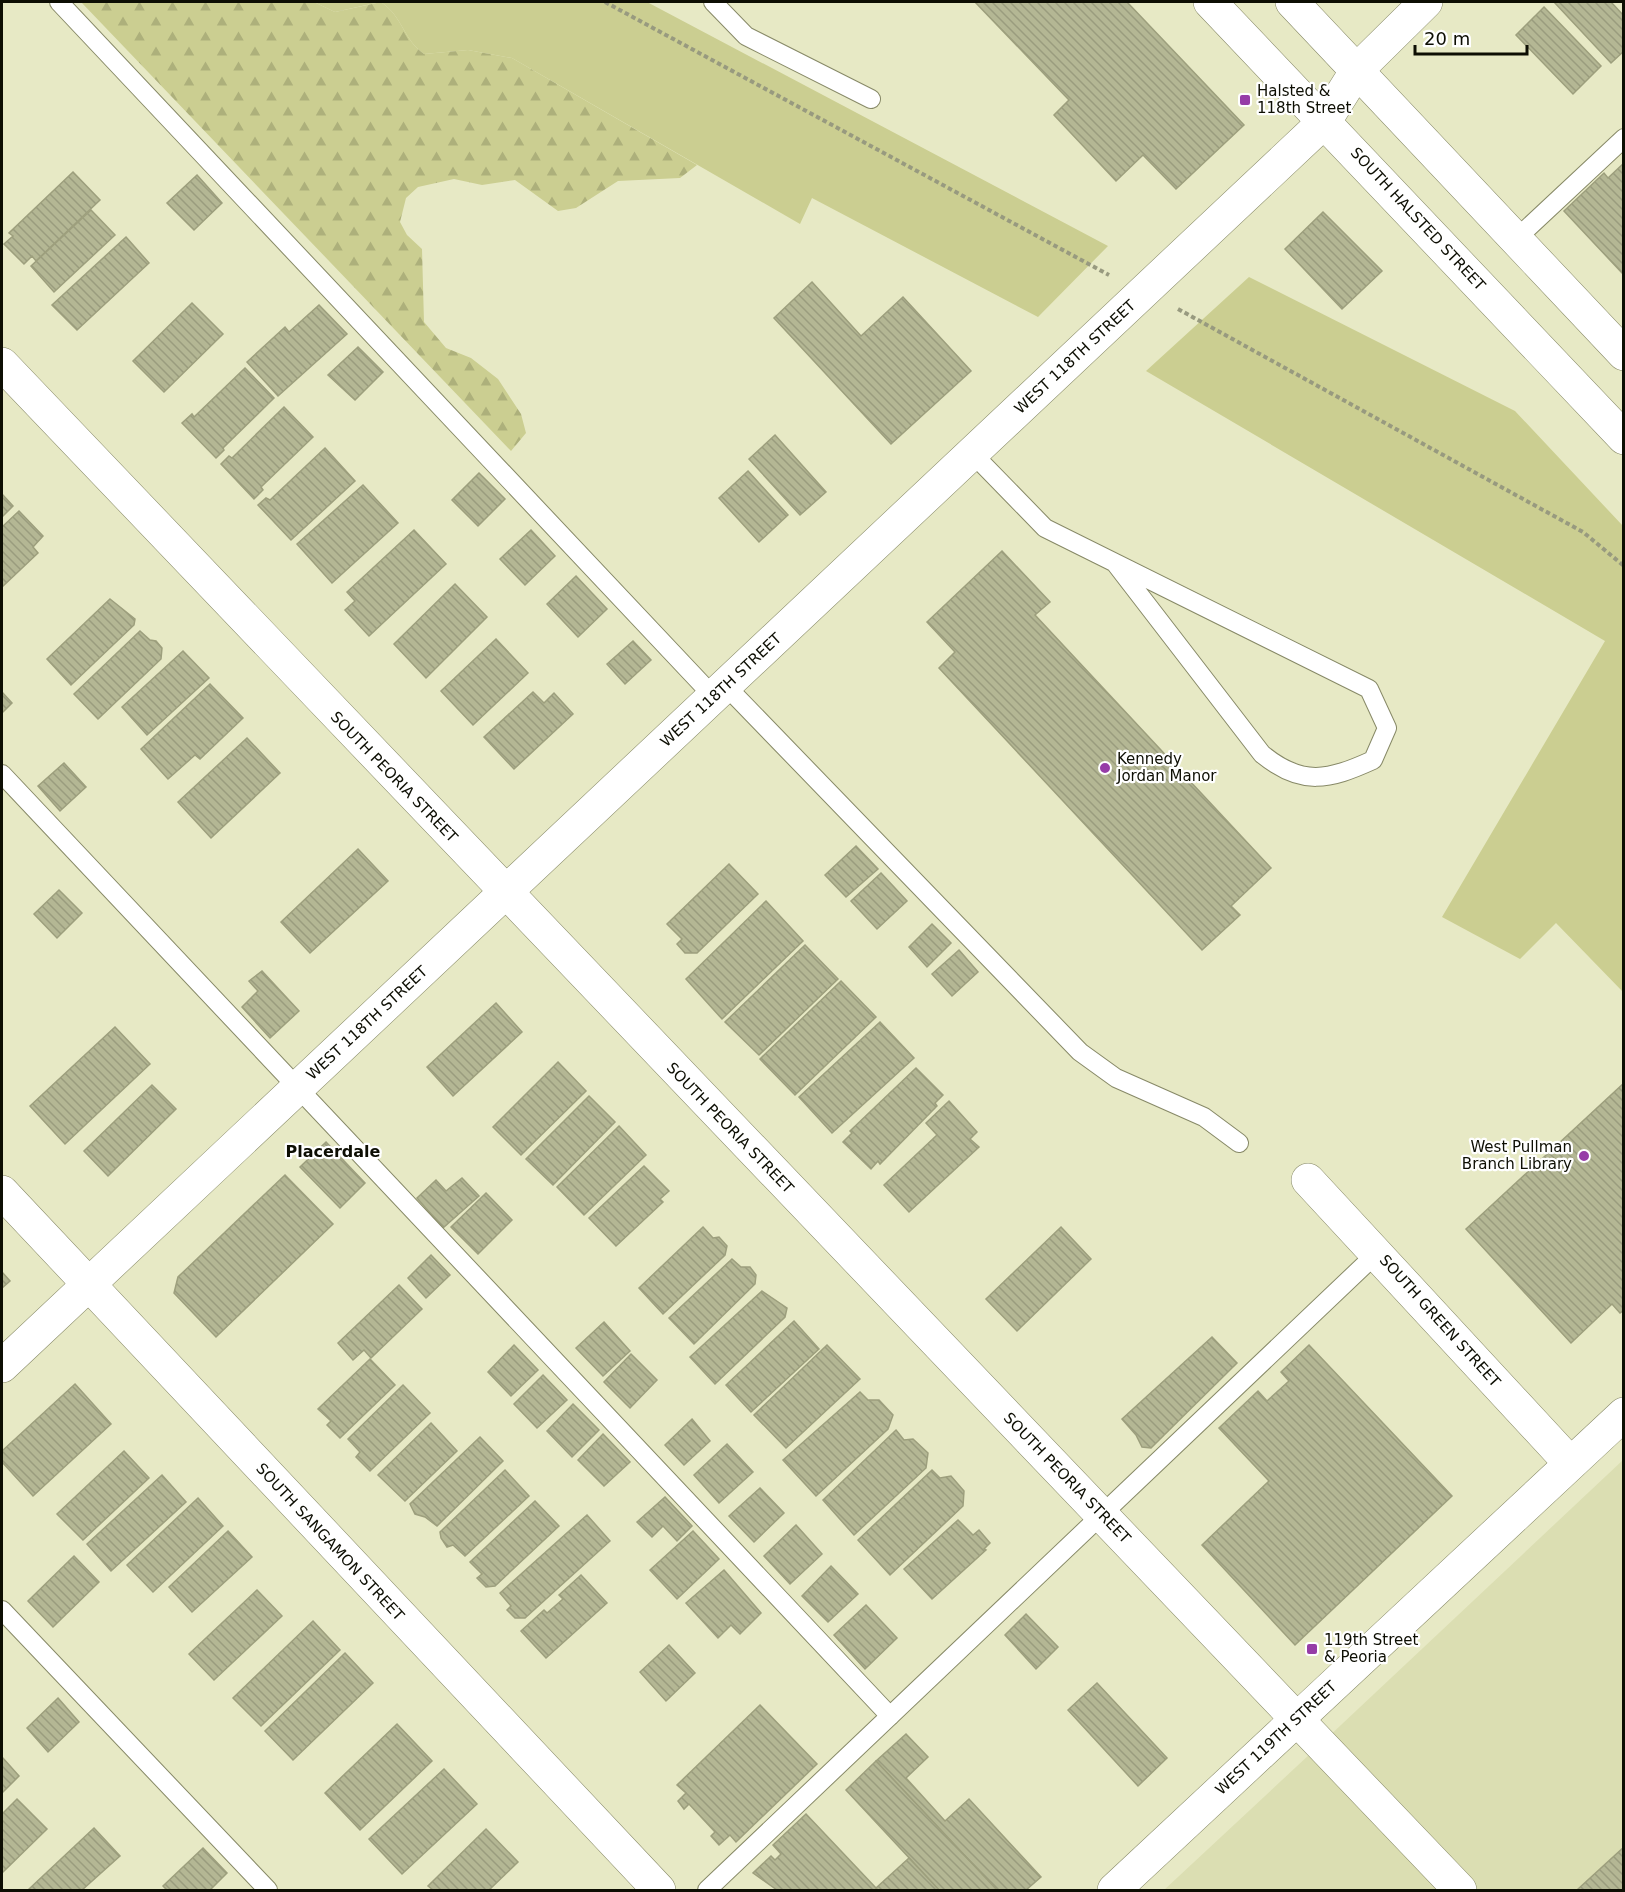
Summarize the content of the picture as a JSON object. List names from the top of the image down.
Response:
{
  "streets": {
    "street": [
      "SOUTH HALSTED STREET",
      "WEST 118TH STREET",
      "SOUTH PEORIA STREET",
      "SOUTH GREEN STREET",
      "SOUTH SANGAMON STREET",
      "WEST 119TH STREET"
    ]
  },
  "crossings": [
    ["SOUTH HALSTED STREET", "WEST 118TH STREET"],
    ["WEST 118TH STREET", "SOUTH PEORIA STREET"],
    ["WEST 118TH STREET", "SOUTH SANGAMON STREET"],
    ["SOUTH PEORIA STREET", "WEST 119TH STREET"],
    ["SOUTH GREEN STREET", "WEST 119TH STREET"]
  ],
  "districts": ["Placerdale"],
  "places": {
    "transit": ["Halsted & 118th Street", "119th Street & Peoria"],
    "other": ["Kennedy Jordan Manor", "West Pullman Branch Library"]
  },
  "scale_bar": "20 m"
}
